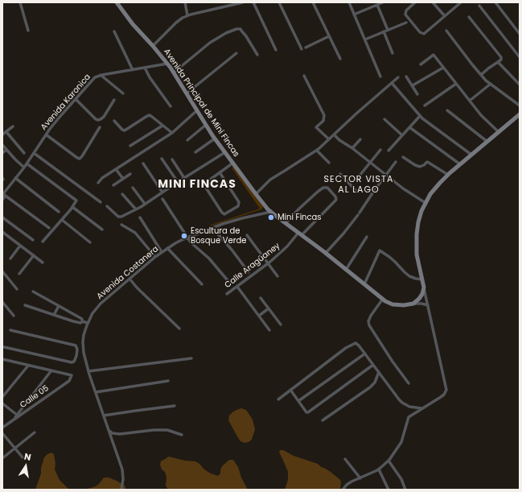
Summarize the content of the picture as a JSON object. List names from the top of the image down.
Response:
{
  "streets": {
    "street": [
      "Avenida Karonica",
      "Avenida Principal de Mini Fincas",
      "Calle Aragüaney",
      "Avenida Costanera",
      "Calle 05"
    ]
  },
  "crossings": [
    ["Avenida Karonica", "Avenida Principal de Mini Fincas"],
    ["Avenida Principal de Mini Fincas", "Calle Aragüaney"],
    ["Avenida Principal de Mini Fincas", "Avenida Costanera"]
  ],
  "districts": ["SECTOR VISTA AL LAGO", "MINI FINCAS"],
  "places": ["Mini Fincas", "Escultura de Bosque Verde"],
  "north": "top"
}
